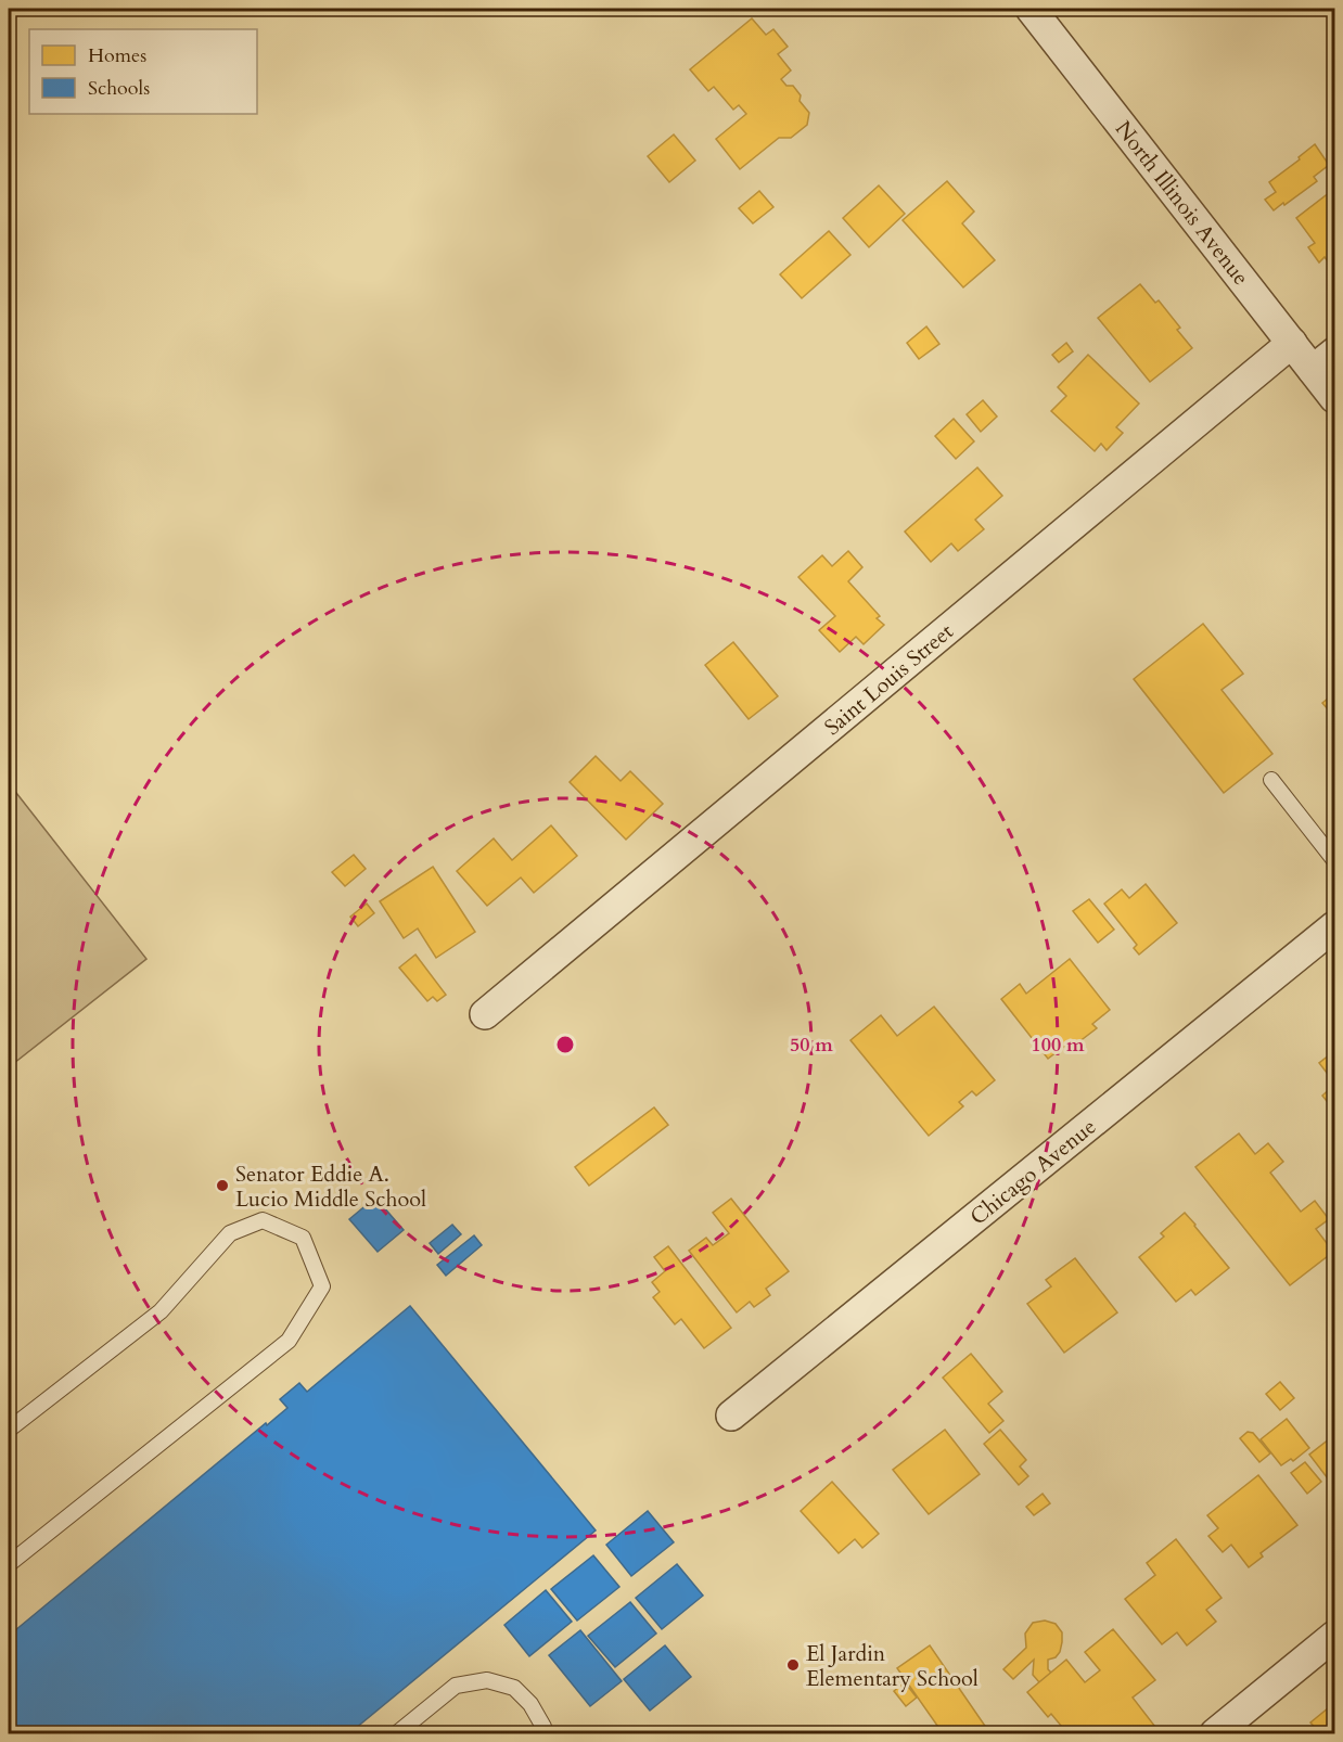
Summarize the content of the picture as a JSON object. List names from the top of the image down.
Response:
{
  "streets": {
    "street": ["North Illinois Avenue", "Saint Louis Street", "Chicago Avenue"]
  },
  "crossings": [
    ["North Illinois Avenue", "Saint Louis Street"]
  ],
  "places": ["Senator Eddie A. Lucio Middle School", "El Jardin Elementary School"],
  "legend": ["Homes", "Schools"],
  "rings": ["50 m", "100 m"]
}
